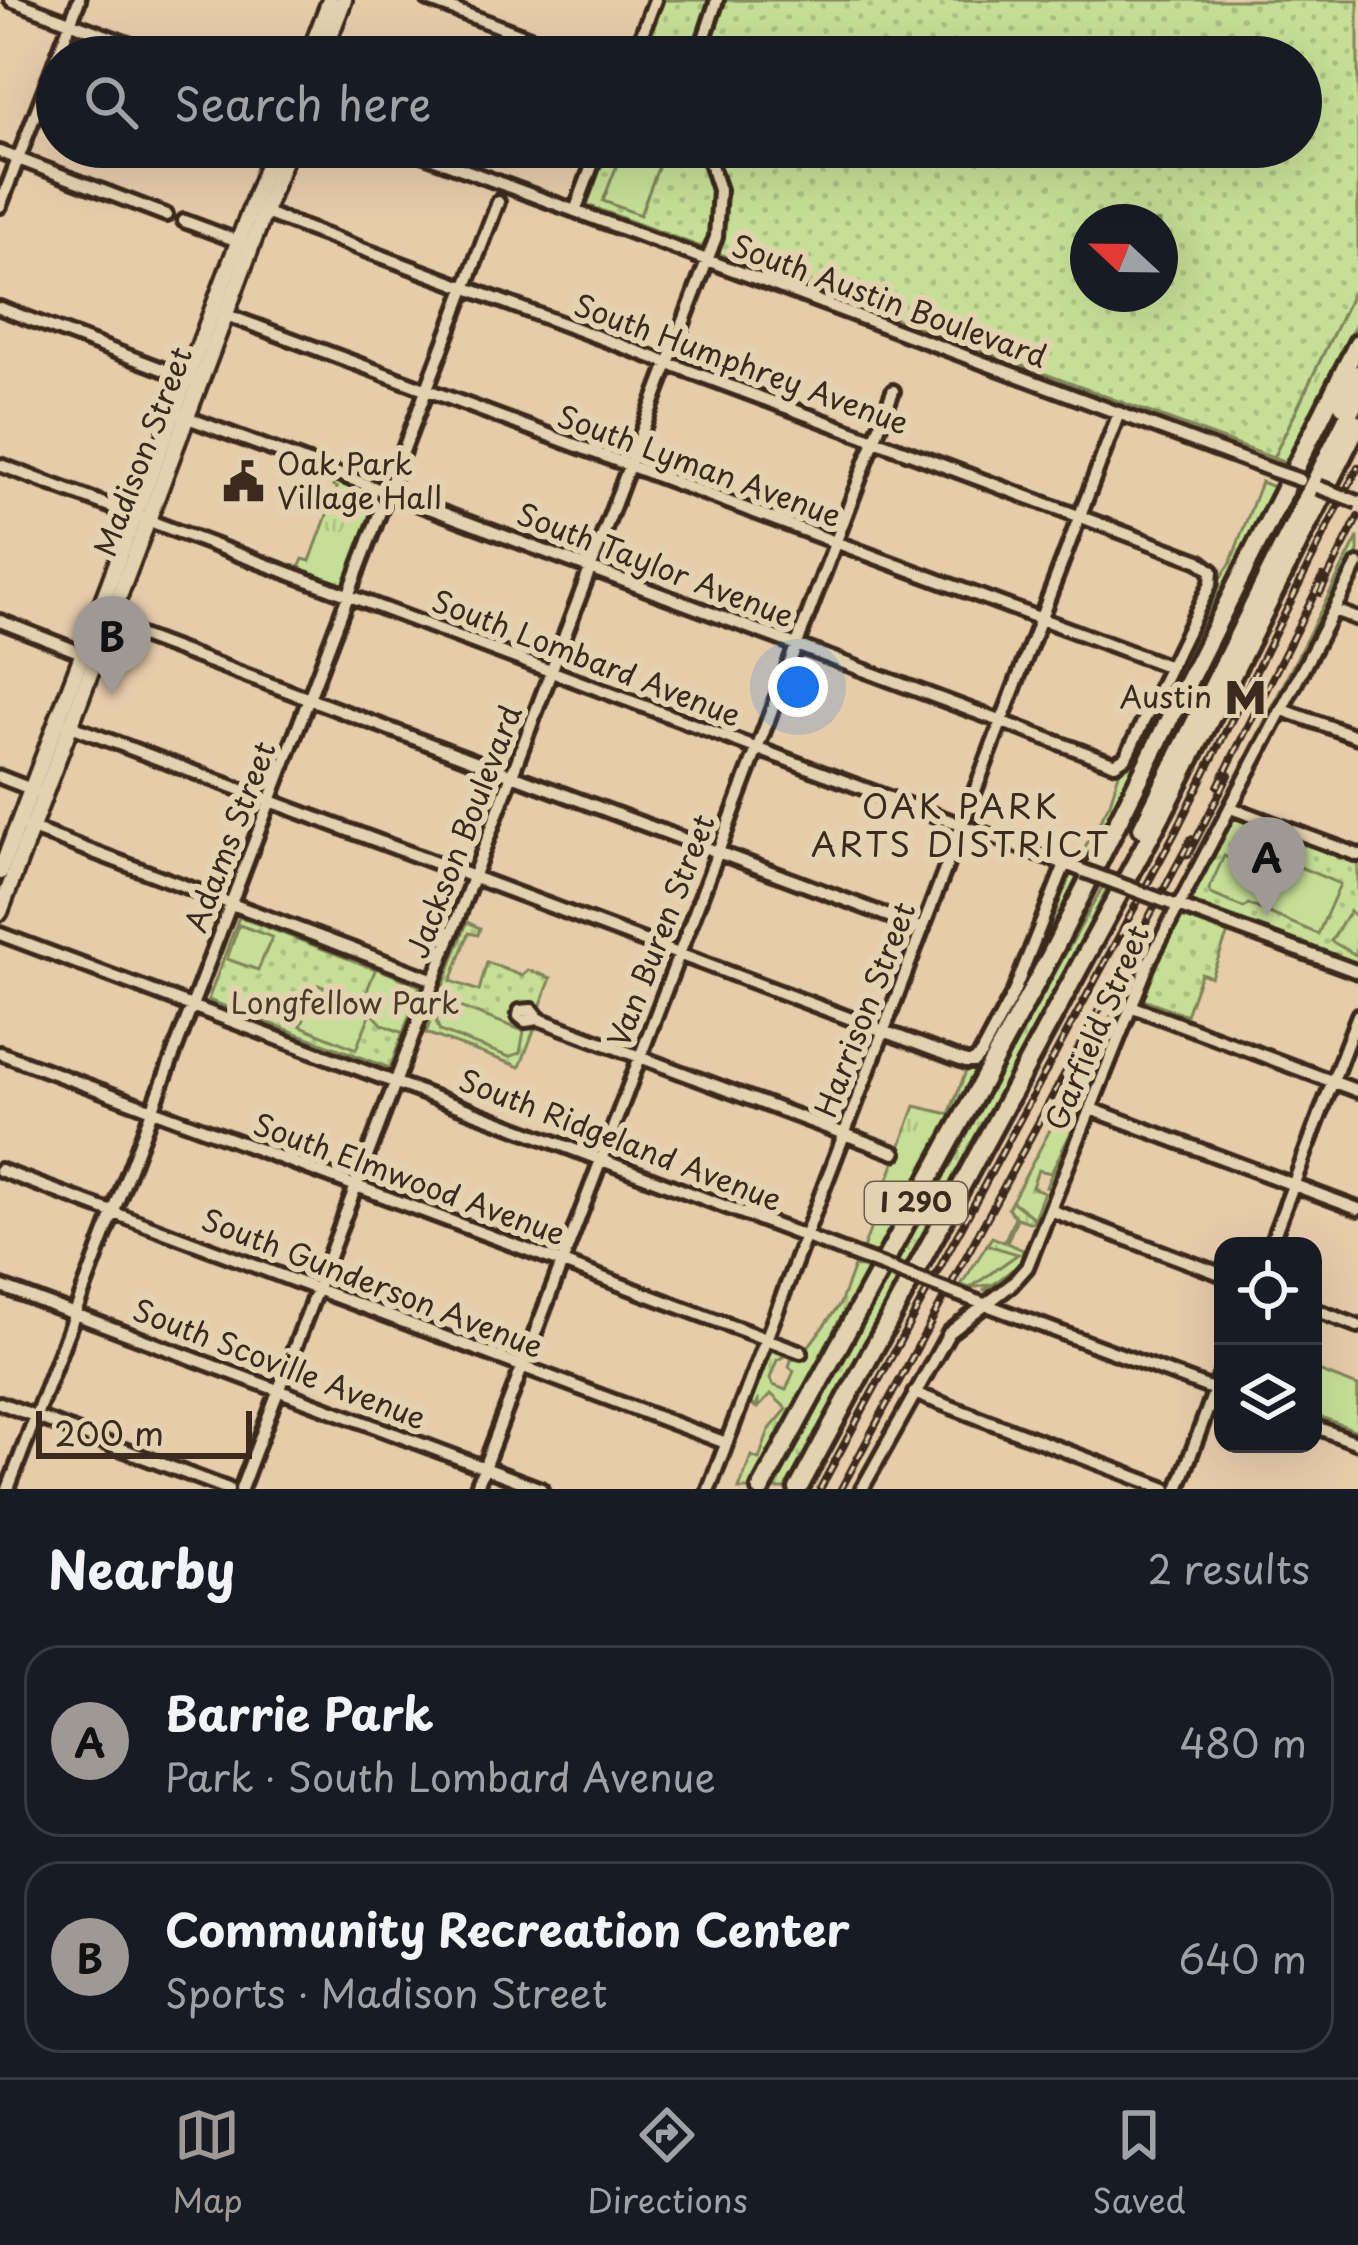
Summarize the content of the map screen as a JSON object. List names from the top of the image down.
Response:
{
  "streets": {
    "highway": ["I 290"],
    "main road": ["Madison Street"],
    "street": [
      "South Austin Boulevard",
      "South Humphrey Avenue",
      "South Lyman Avenue",
      "South Taylor Avenue",
      "South Lombard Avenue",
      "Jackson Boulevard",
      "Adams Street",
      "Van Buren Street",
      "Harrison Street",
      "Garfield Street",
      "South Ridgeland Avenue",
      "South Elmwood Avenue",
      "South Gunderson Avenue",
      "South Scoville Avenue"
    ]
  },
  "crossings": [
    ["South Austin Boulevard", "Jackson Boulevard"],
    ["South Austin Boulevard", "Harrison Street"],
    ["South Humphrey Avenue", "Madison Street"],
    ["South Humphrey Avenue", "South Lyman Avenue"],
    ["South Humphrey Avenue", "South Taylor Avenue"],
    ["South Humphrey Avenue", "Jackson Boulevard"],
    ["South Humphrey Avenue", "Adams Street"],
    ["South Humphrey Avenue", "Van Buren Street"],
    ["South Humphrey Avenue", "Harrison Street"],
    ["Madison Street", "South Lyman Avenue"],
    ["Madison Street", "South Taylor Avenue"],
    ["Madison Street", "South Lombard Avenue"],
    ["South Lyman Avenue", "South Taylor Avenue"],
    ["South Lyman Avenue", "Jackson Boulevard"],
    ["South Lyman Avenue", "Adams Street"],
    ["South Lyman Avenue", "Van Buren Street"],
    ["South Lyman Avenue", "Harrison Street"],
    ["South Taylor Avenue", "Jackson Boulevard"],
    ["South Taylor Avenue", "Adams Street"],
    ["South Taylor Avenue", "Van Buren Street"],
    ["South Taylor Avenue", "Harrison Street"],
    ["South Lombard Avenue", "Jackson Boulevard"],
    ["South Lombard Avenue", "Adams Street"],
    ["South Lombard Avenue", "Van Buren Street"],
    ["South Lombard Avenue", "Harrison Street"],
    ["South Lombard Avenue", "Garfield Street"],
    ["Jackson Boulevard", "South Ridgeland Avenue"],
    ["Jackson Boulevard", "South Elmwood Avenue"],
    ["Jackson Boulevard", "South Gunderson Avenue"],
    ["Jackson Boulevard", "South Scoville Avenue"],
    ["Adams Street", "South Ridgeland Avenue"],
    ["Adams Street", "South Elmwood Avenue"],
    ["Adams Street", "South Gunderson Avenue"],
    ["Adams Street", "South Scoville Avenue"],
    ["Van Buren Street", "South Ridgeland Avenue"],
    ["Van Buren Street", "South Elmwood Avenue"],
    ["Van Buren Street", "South Gunderson Avenue"],
    ["Van Buren Street", "South Scoville Avenue"],
    ["Harrison Street", "South Ridgeland Avenue"],
    ["Harrison Street", "South Elmwood Avenue"],
    ["Harrison Street", "South Gunderson Avenue"],
    ["Garfield Street", "South Ridgeland Avenue"]
  ],
  "districts": ["OAK PARK ARTS DISTRICT"],
  "parks": ["Longfellow Park"],
  "places": {
    "public building": ["Oak Park Village Hall"],
    "metro station": ["Austin"]
  },
  "scale_bar": "200 m",
  "north": "left",
  "page": {
    "search": "Search here",
    "pins": ["B", "A"],
    "scale": "200 m",
    "heading": ["Nearby", "2 results"],
    "list": [
      {
        "mark": "A",
        "name": "Barrie Park",
        "note": "Park · South Lombard Avenue",
        "value": "480 m"
      },
      {
        "mark": "B",
        "name": "Community Recreation Center",
        "note": "Sports · Madison Street",
        "value": "640 m"
      }
    ],
    "nav": ["Map", "Directions", "Saved"]
  }
}
